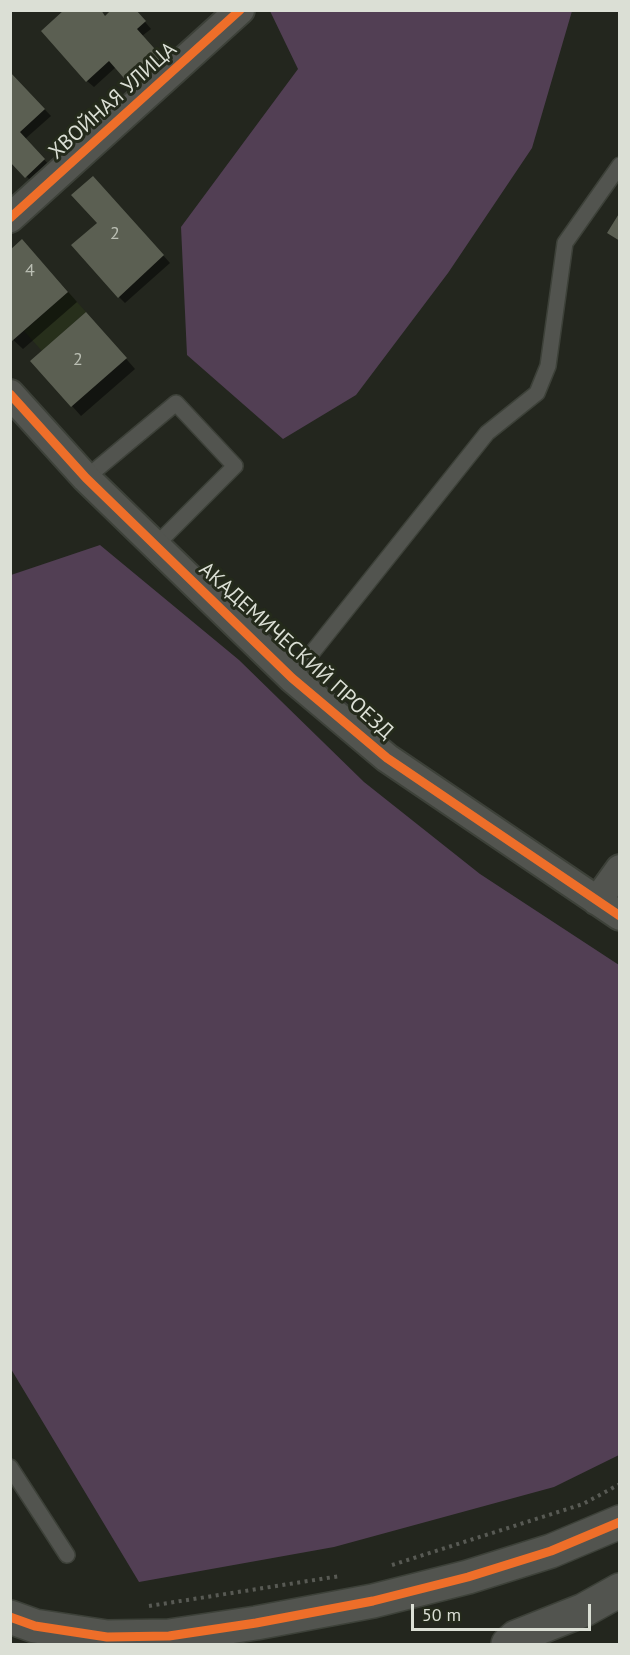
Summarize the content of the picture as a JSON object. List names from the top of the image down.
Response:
{
  "streets": {
    "street": ["ХВОЙНАЯ УЛИЦА", "АКАДЕМИЧЕСКИЙ ПРОЕЗД"]
  },
  "house_numbers": ["2", "4", "2"],
  "scale_bar": "50 m"
}
